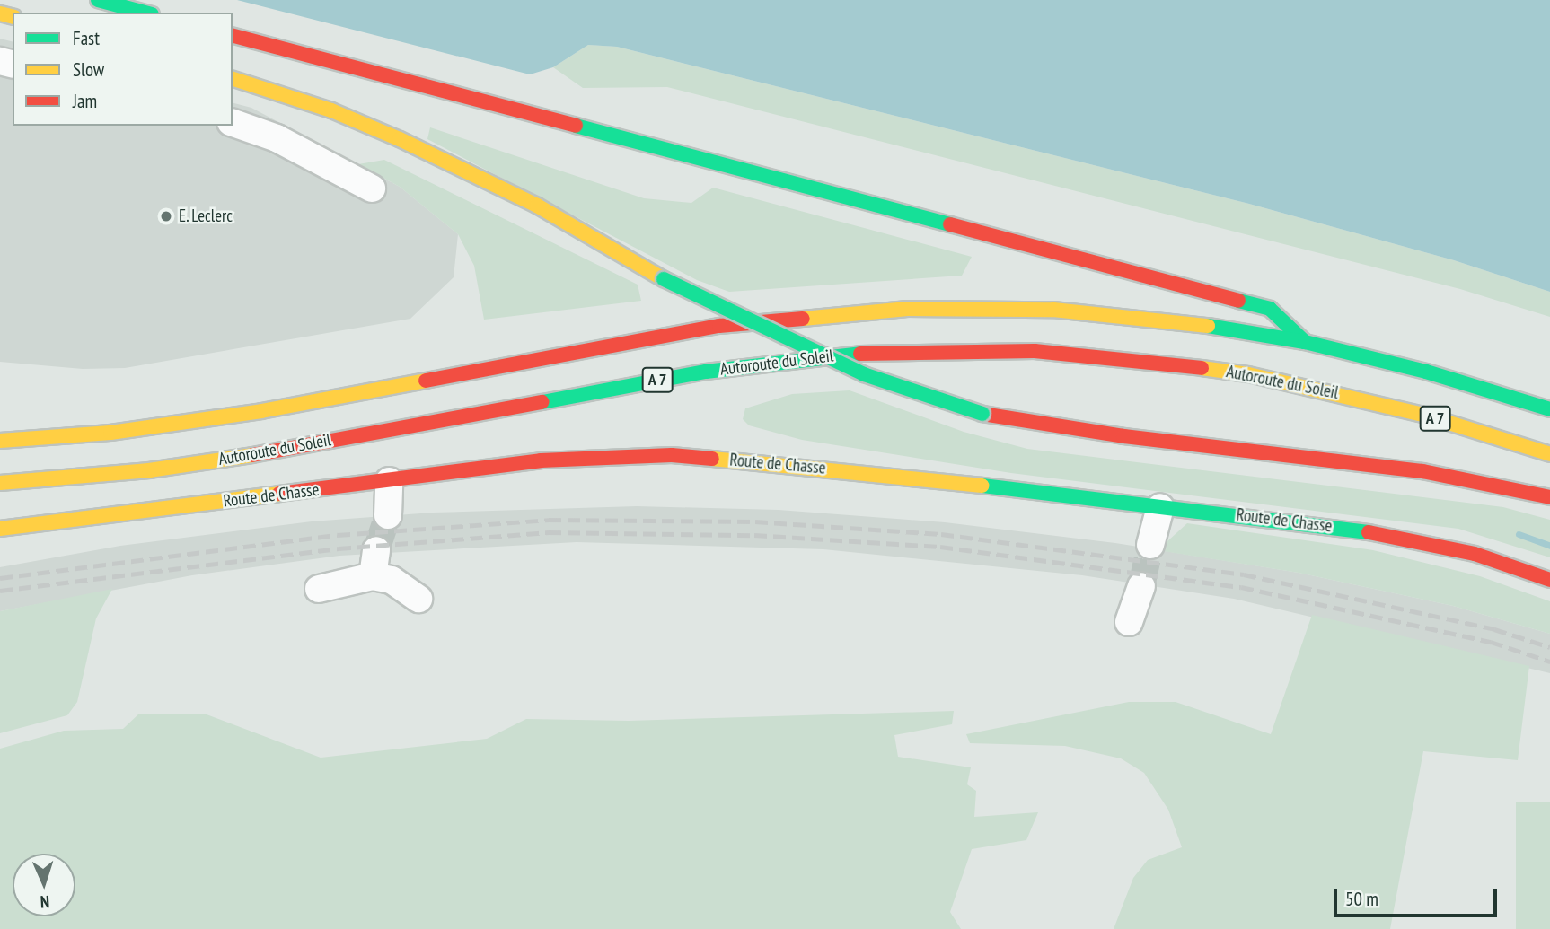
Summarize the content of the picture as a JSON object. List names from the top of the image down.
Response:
{
  "streets": {
    "main road": ["Autoroute du Soleil", "A 7", "Route de Chasse"]
  },
  "places": ["E. Leclerc"],
  "legend": ["Fast", "Slow", "Jam"],
  "scale_bar": "50 m",
  "north": "bottom"
}
